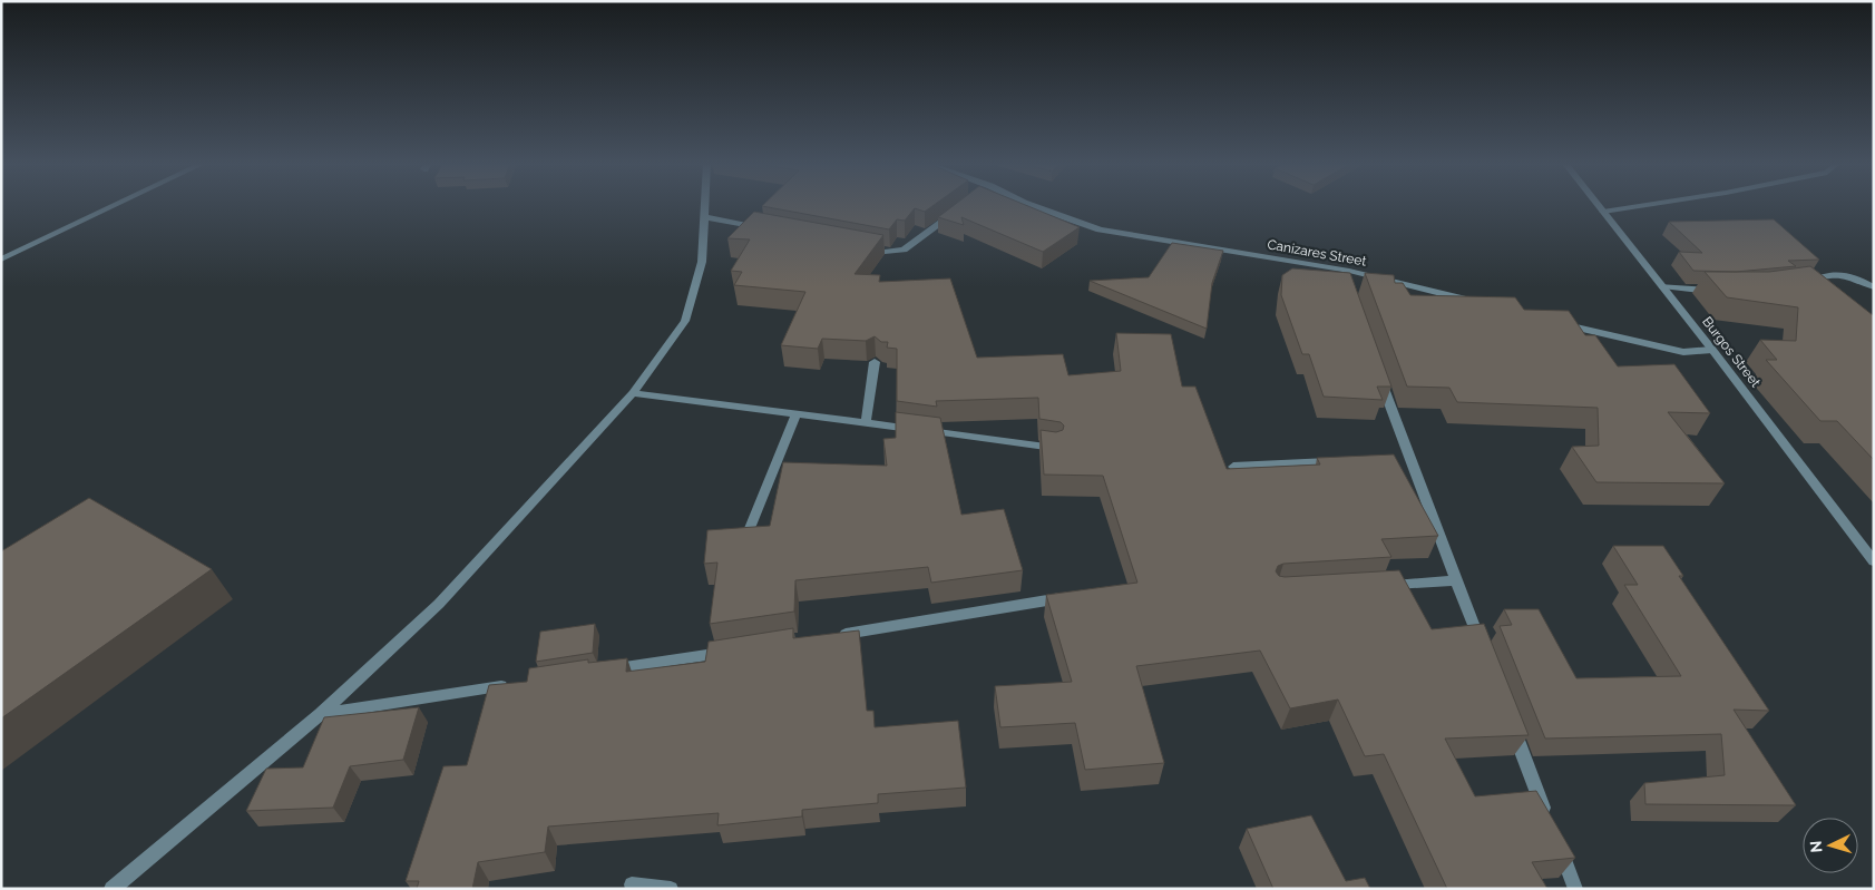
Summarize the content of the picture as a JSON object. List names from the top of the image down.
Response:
{
  "streets": {
    "street": ["Canizares Street", "Burgos Street"]
  },
  "north": "left"
}
